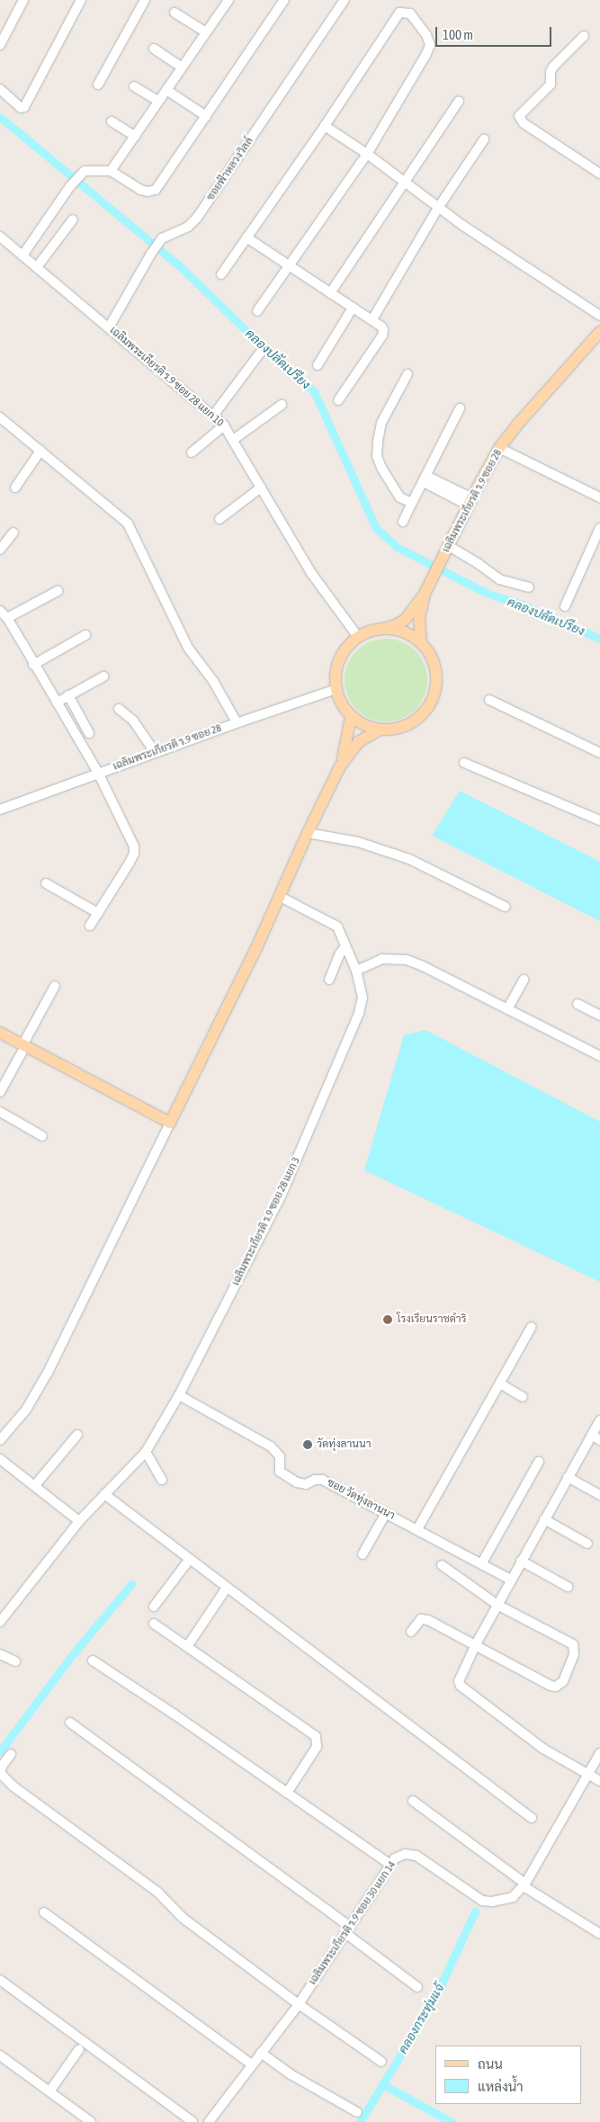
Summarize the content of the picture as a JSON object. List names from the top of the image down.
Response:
{
  "streets": {
    "main road": ["เฉลิมพระเกียรติ ร.9 ซอย 28"],
    "street": [
      "ซอยฟ้าหลวงวิลล์",
      "เฉลิมพระเกียรติ ร.9 ซอย 28 แยก 10",
      "เฉลิมพระเกียรติ ร.9 ซอย 28 แยก 3",
      "ซอย วัดทุ่งลานนา",
      "เฉลิมพระเกียรติ ร.9 ซอย 30 แยก 14"
    ]
  },
  "crossings": [
    ["ซอยฟ้าหลวงวิลล์", "เฉลิมพระเกียรติ ร.9 ซอย 28 แยก 10"],
    ["เฉลิมพระเกียรติ ร.9 ซอย 28 แยก 10", "เฉลิมพระเกียรติ ร.9 ซอย 28"],
    ["เฉลิมพระเกียรติ ร.9 ซอย 28 แยก 3", "ซอย วัดทุ่งลานนา"]
  ],
  "water": ["คลองปลัดเปรียง", "คลองกระทุ่มแจ้"],
  "places": ["โรงเรียนราชดำริ", "วัดทุ่งลานนา"],
  "legend": ["ถนน", "แหล่งน้ำ"],
  "scale_bar": "100 m"
}
